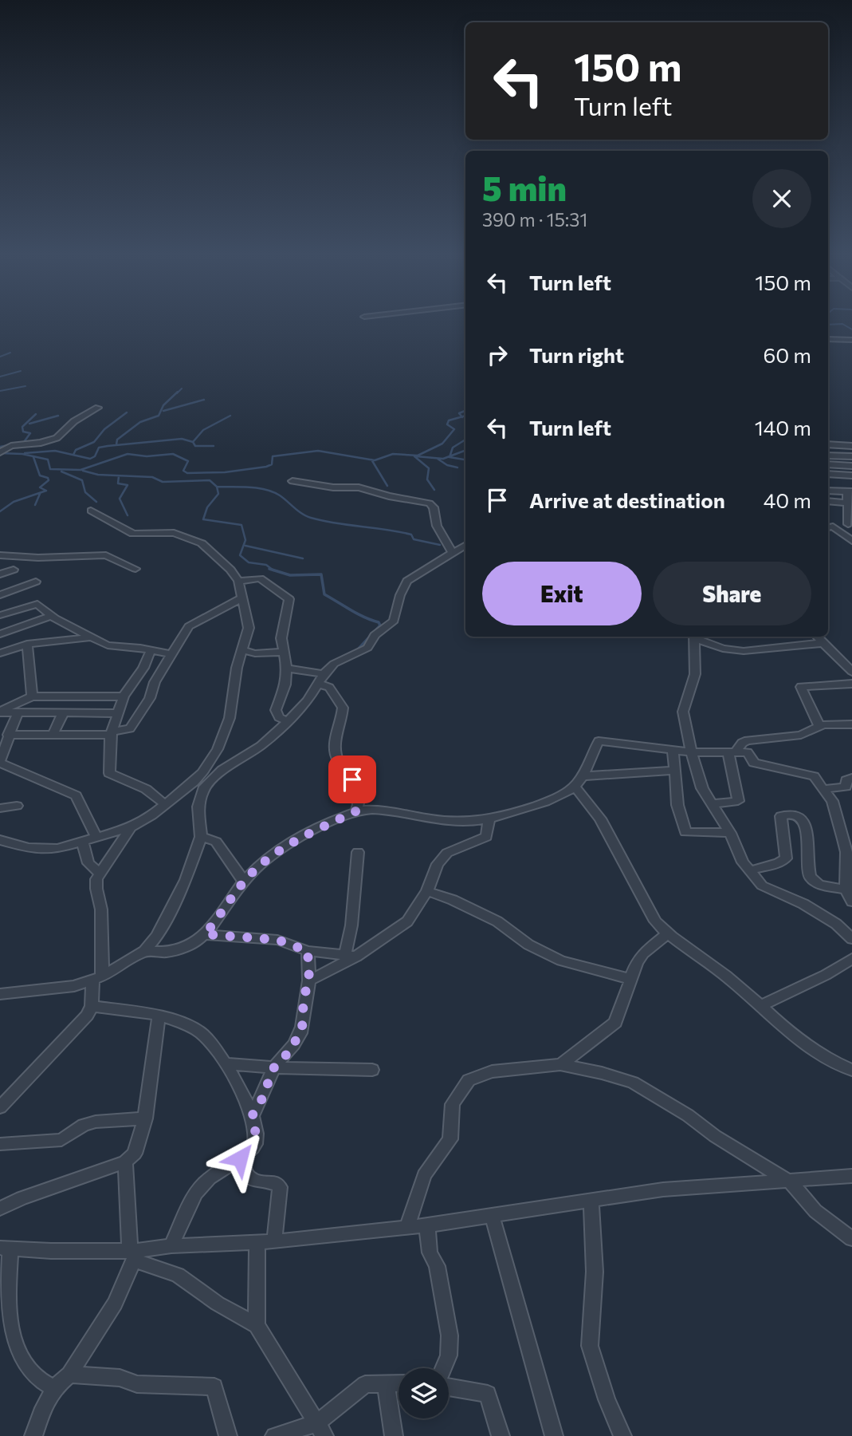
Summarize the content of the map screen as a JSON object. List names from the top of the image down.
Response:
{
  "page": {
    "turn": ["150 m", "Turn left"],
    "heading": ["5 min", "390 m · 15:31"],
    "list": [
      {
        "name": "Turn left",
        "value": "150 m"
      },
      {
        "name": "Turn right",
        "value": "60 m"
      },
      {
        "name": "Turn left",
        "value": "140 m"
      },
      {
        "name": "Arrive at destination",
        "value": "40 m"
      }
    ],
    "buttons": ["Exit", "Share"]
  }
}
